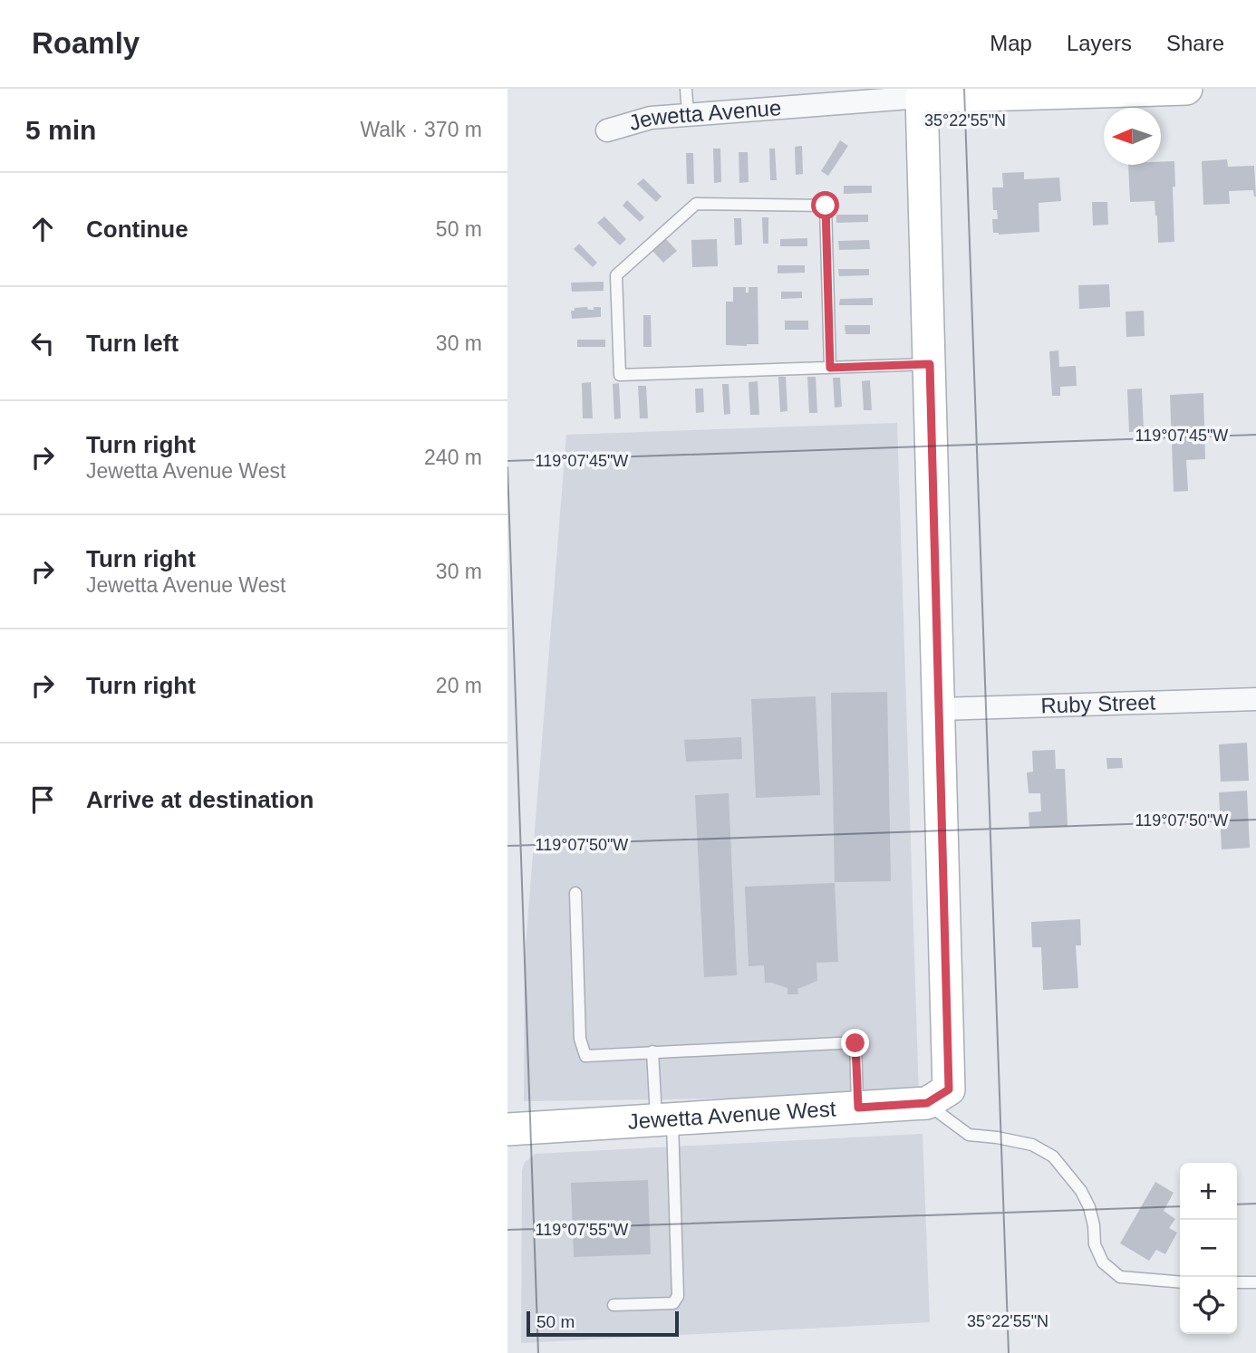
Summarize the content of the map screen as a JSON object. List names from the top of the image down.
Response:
{
  "streets": {
    "street": ["Jewetta Avenue", "Ruby Street", "Jewetta Avenue West"]
  },
  "scale_bar": "50 m",
  "north": "left",
  "page": {
    "header": "Roamly",
    "nav": ["Map", "Layers", "Share"],
    "heading": ["5 min", "Walk · 370 m"],
    "list": [
      ["Continue", "50 m"],
      ["Turn left", "30 m"],
      ["Turn right", "Jewetta Avenue West", "240 m"],
      ["Turn right", "Jewetta Avenue West", "30 m"],
      ["Turn right", "20 m"],
      "Arrive at destination"
    ],
    "map_buttons": ["+", "−"],
    "scale": "50 m"
  },
  "coordinates": [
    "35°22'55\"N",
    "119°07'45\"W",
    "119°07'50\"W",
    "119°07'55\"W"
  ]
}
